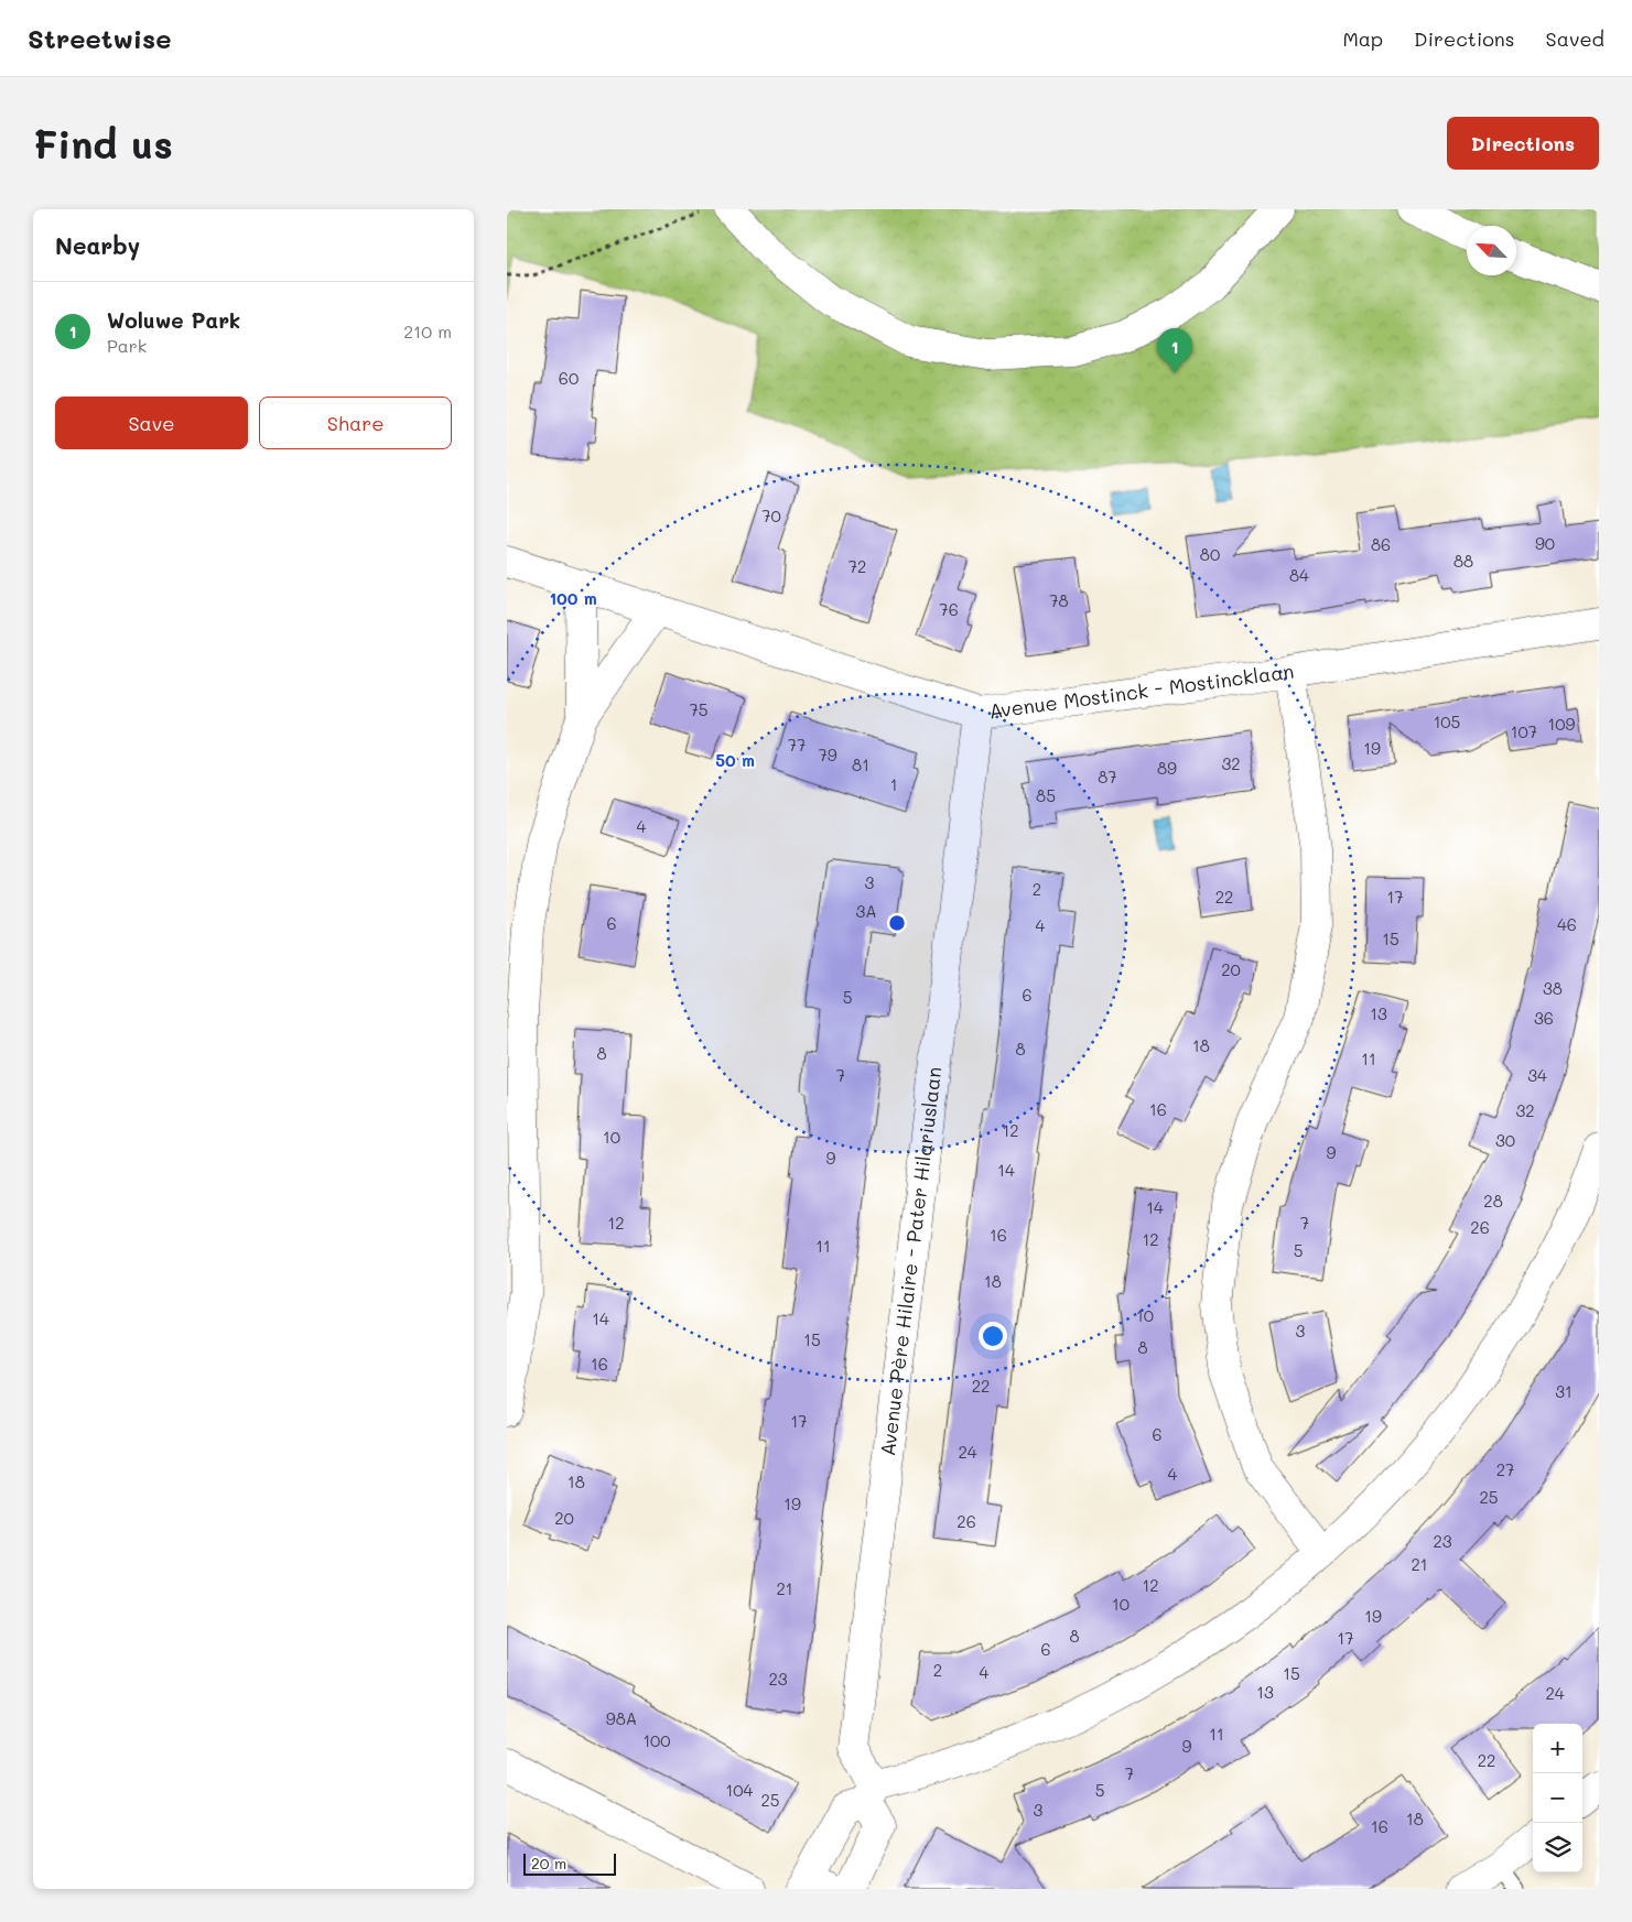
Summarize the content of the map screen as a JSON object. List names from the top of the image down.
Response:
{
  "streets": {
    "street": ["Avenue Mostinck - Mostincklaan", "Avenue Père Hilaire - Pater Hilariuslaan"]
  },
  "crossings": [
    ["Avenue Mostinck - Mostincklaan", "Avenue Père Hilaire - Pater Hilariuslaan"]
  ],
  "house_numbers": [
    "60",
    "70",
    "90",
    "86",
    "80",
    "88",
    "72",
    "84",
    "78",
    "76",
    "75",
    "105",
    "109",
    "107",
    "77",
    "19",
    "79",
    "32",
    "81",
    "89",
    "87",
    "1",
    "85",
    "4",
    "3",
    "2",
    "22",
    "17",
    "3A",
    "6",
    "46",
    "4",
    "15",
    "20",
    "38",
    "6",
    "5",
    "13",
    "36",
    "18",
    "8",
    "8",
    "11",
    "7",
    "34",
    "16",
    "32",
    "12",
    "10",
    "30",
    "9",
    "9",
    "14",
    "28",
    "14",
    "12",
    "7",
    "26",
    "16",
    "12",
    "11",
    "5",
    "18",
    "10",
    "14",
    "3",
    "15",
    "8",
    "16",
    "22",
    "31",
    "17",
    "6",
    "24",
    "27",
    "4",
    "18",
    "25",
    "19",
    "20",
    "26",
    "23",
    "21",
    "12",
    "21",
    "10",
    "19",
    "8",
    "17",
    "6",
    "2",
    "4",
    "15",
    "23",
    "13",
    "24",
    "98A",
    "11",
    "100",
    "9",
    "22",
    "7",
    "104",
    "5",
    "25",
    "3",
    "18",
    "16"
  ],
  "scale_bar": "20 m",
  "north": "top left",
  "page": {
    "header": "Streetwise",
    "nav": ["Map", "Directions", "Saved"],
    "buttons": [
      "Directions",
      ["Save", "Share"]
    ],
    "title": "Find us",
    "heading": "Nearby",
    "list": [
      {
        "mark": "1",
        "name": "Woluwe Park",
        "note": "Park",
        "value": "210 m"
      }
    ],
    "pins": "1",
    "map_buttons": ["+", "−"],
    "scale": "20 m"
  },
  "rings": ["100 m", "50 m"]
}
